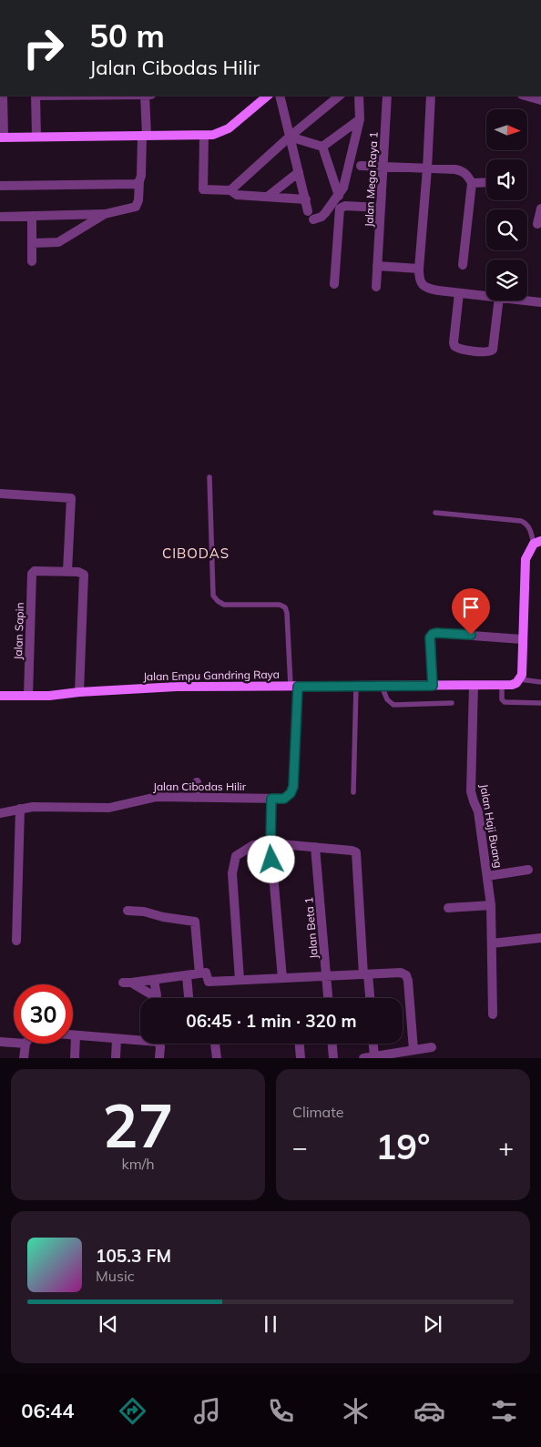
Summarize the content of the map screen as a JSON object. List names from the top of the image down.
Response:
{
  "streets": {
    "street": [
      "Jalan Mega Raya 1",
      "Jalan Sapin",
      "Jalan Empu Gandring Raya",
      "Jalan Cibodas Hilir",
      "Jalan Haji Buang",
      "Jalan Beta 1"
    ]
  },
  "crossings": [
    ["Jalan Sapin", "Jalan Empu Gandring Raya"],
    ["Jalan Empu Gandring Raya", "Jalan Cibodas Hilir"],
    ["Jalan Empu Gandring Raya", "Jalan Haji Buang"]
  ],
  "districts": ["CIBODAS"],
  "north": "right",
  "page": {
    "turn": ["50 m", "Jalan Cibodas Hilir"],
    "limit": "30",
    "trip": "06:45 · 1 min · 320 m",
    "tile": [
      ["27", "km/h"],
      "Climate"
    ],
    "heat": ["−", "19°", "+"],
    "song": ["105.3 FM", "Music"],
    "tabs": "06:44"
  }
}
